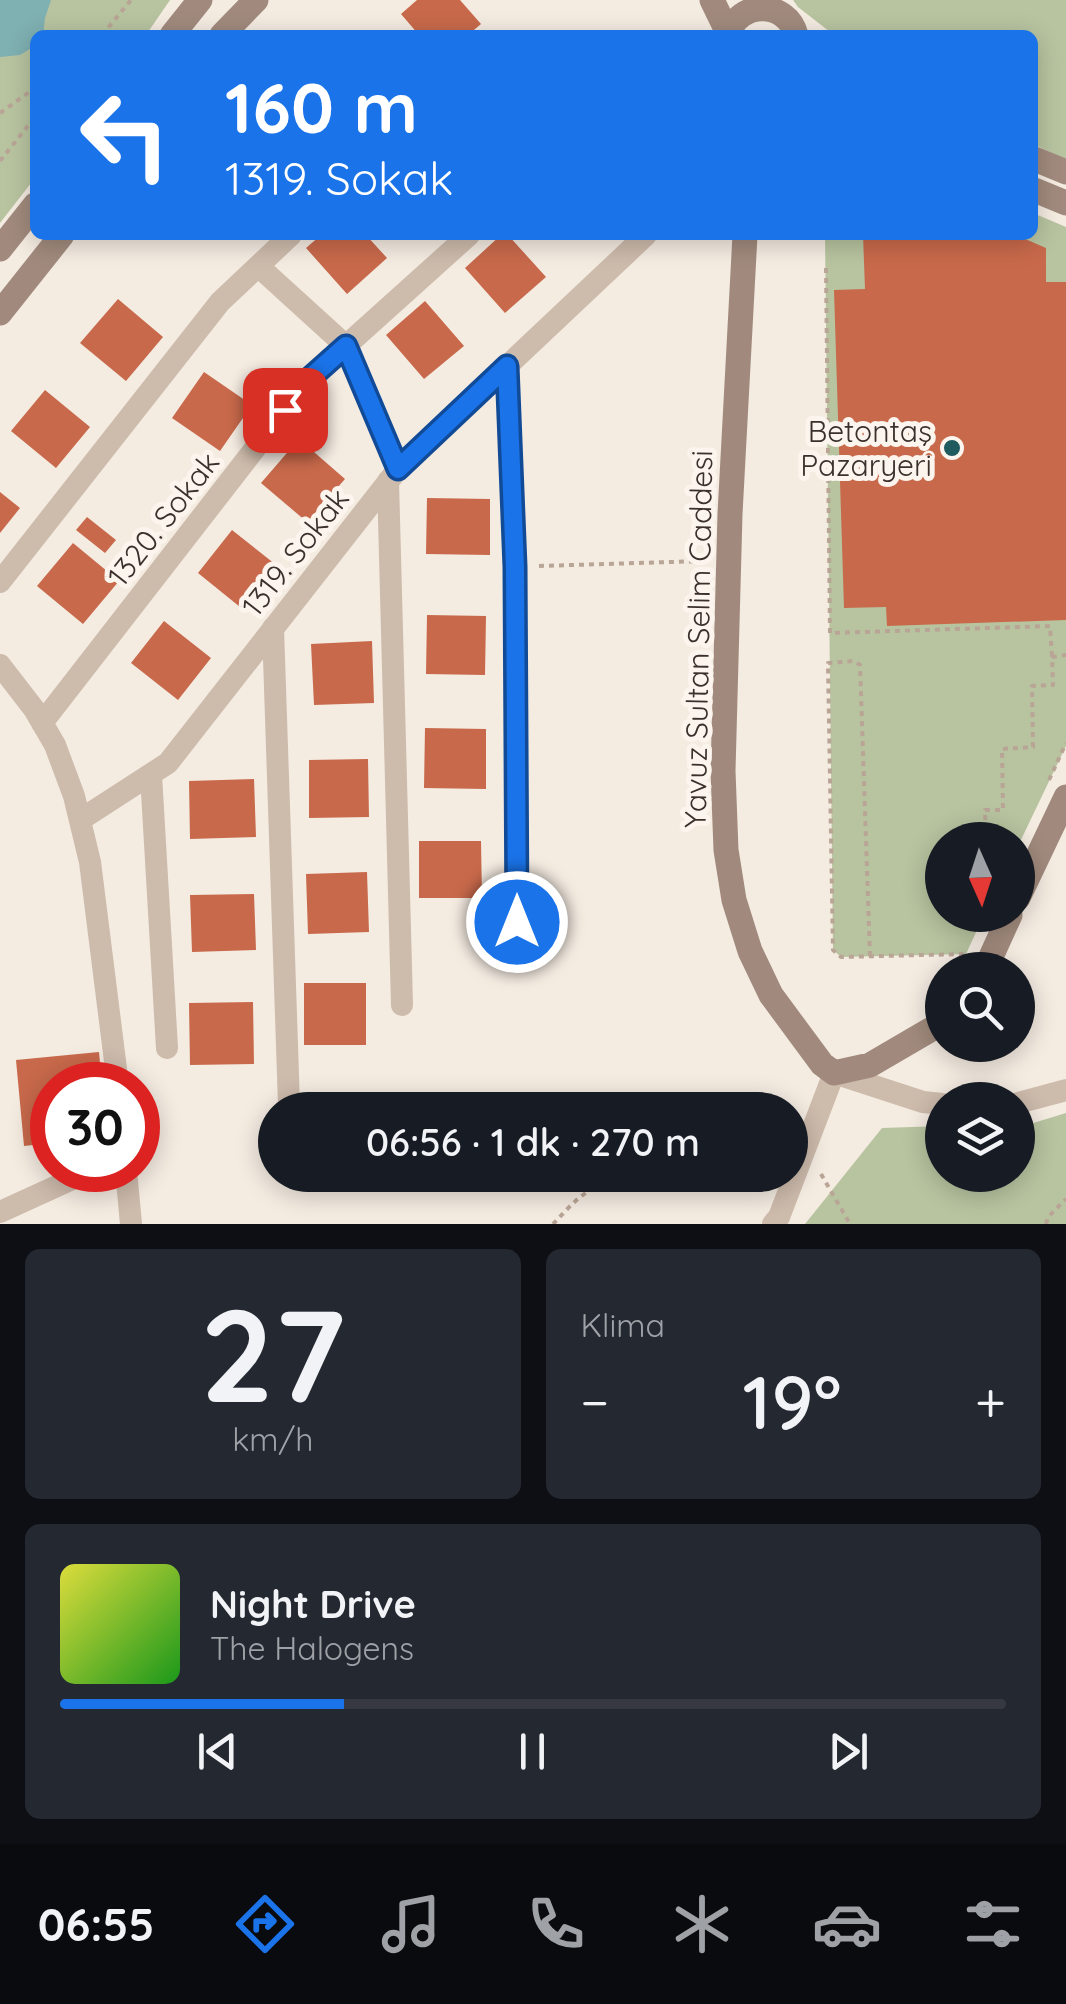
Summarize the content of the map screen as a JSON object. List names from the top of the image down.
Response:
{
  "streets": {
    "street": ["1320. Sokak", "1319. Sokak", "Yavuz Sultan Selim Caddesi"]
  },
  "places": ["Betontaş Pazaryeri"],
  "north": "bottom",
  "page": {
    "turn": ["160 m", "1319. Sokak"],
    "limit": "30",
    "trip": "06:56 · 1 dk · 270 m",
    "tile": [
      ["27", "km/h"],
      "Klima"
    ],
    "heat": ["−", "19°", "+"],
    "song": ["Night Drive", "The Halogens"],
    "tabs": "06:55"
  }
}
